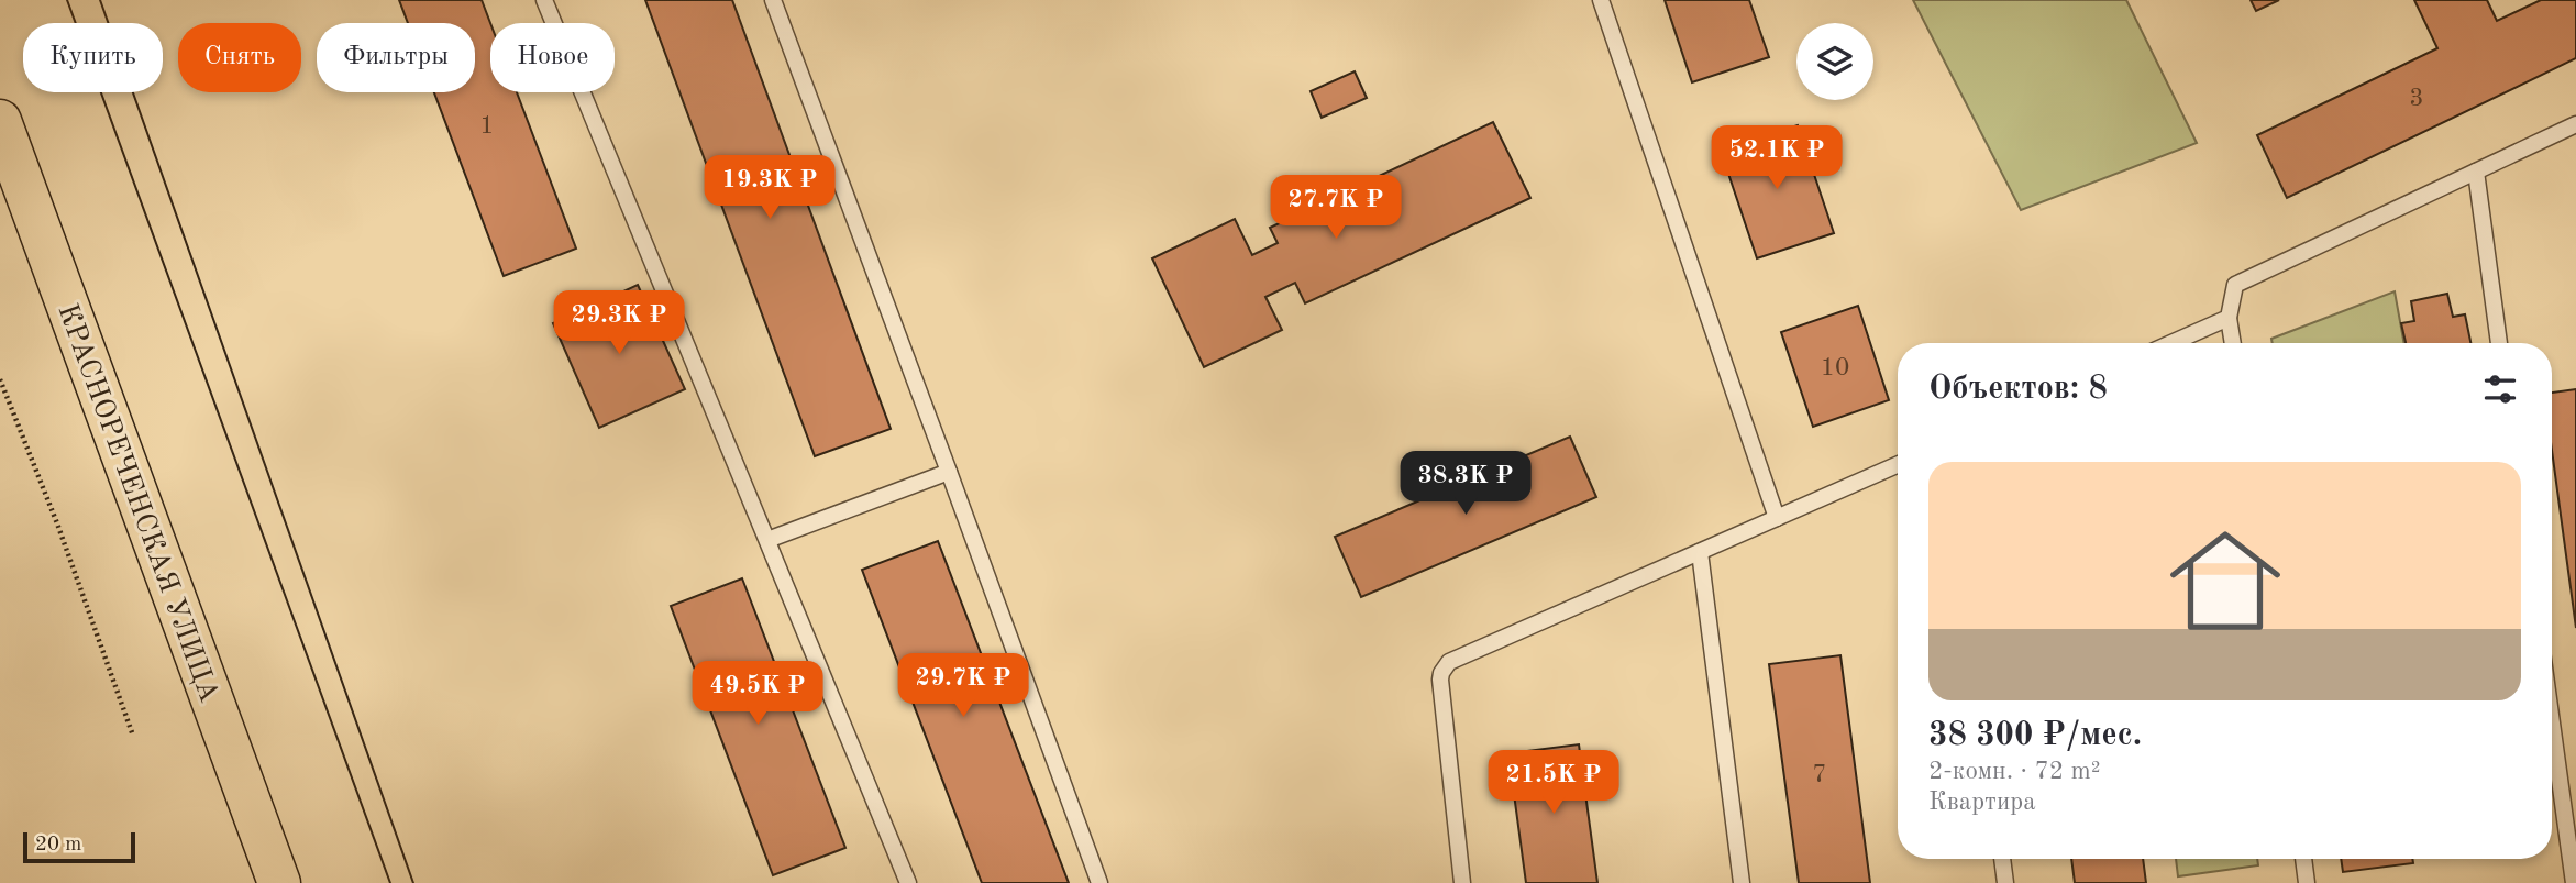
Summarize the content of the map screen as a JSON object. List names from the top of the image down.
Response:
{
  "streets": {
    "main road": ["КРАСНОРЕЧЕНСКАЯ УЛИЦА"]
  },
  "house_numbers": [
    "3",
    "1",
    "10",
    "7"
  ],
  "scale_bar": "20 m",
  "page": {
    "chip": [
      "Купить",
      "Снять",
      "Фильтры",
      "Новое"
    ],
    "price": [
      "52.1K ₽",
      "19.3K ₽",
      "27.7K ₽",
      "29.3K ₽",
      "38.3K ₽",
      "29.7K ₽",
      "49.5K ₽",
      "21.5K ₽"
    ],
    "heading": "Объектов: 8",
    "list": [
      {
        "name": "38 300 ₽/мес.",
        "note": "2-комн. · 72 m² · Квартира"
      }
    ],
    "scale": "20 m"
  }
}
